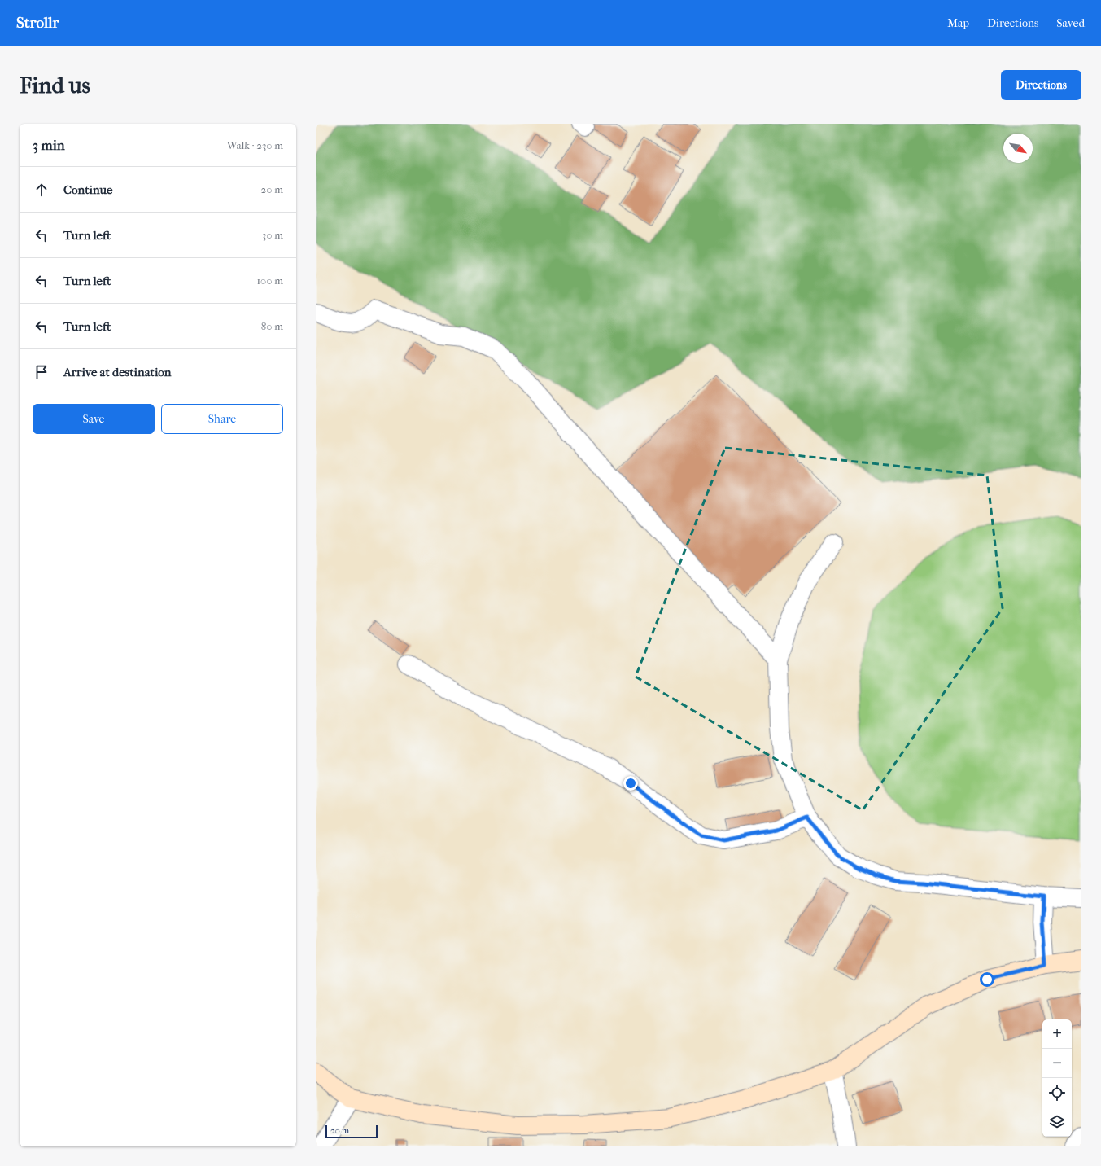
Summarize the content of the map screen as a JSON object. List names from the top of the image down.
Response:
{
  "scale_bar": "20 m",
  "north": "bottom right",
  "page": {
    "header": "Strollr",
    "nav": ["Map", "Directions", "Saved"],
    "buttons": [
      "Directions",
      ["Save", "Share"]
    ],
    "title": "Find us",
    "heading": ["3 min", "Walk · 230 m"],
    "list": [
      ["Continue", "20 m"],
      ["Turn left", "30 m"],
      ["Turn left", "100 m"],
      ["Turn left", "80 m"],
      "Arrive at destination"
    ],
    "map_buttons": ["+", "−"],
    "scale": "20 m"
  }
}
